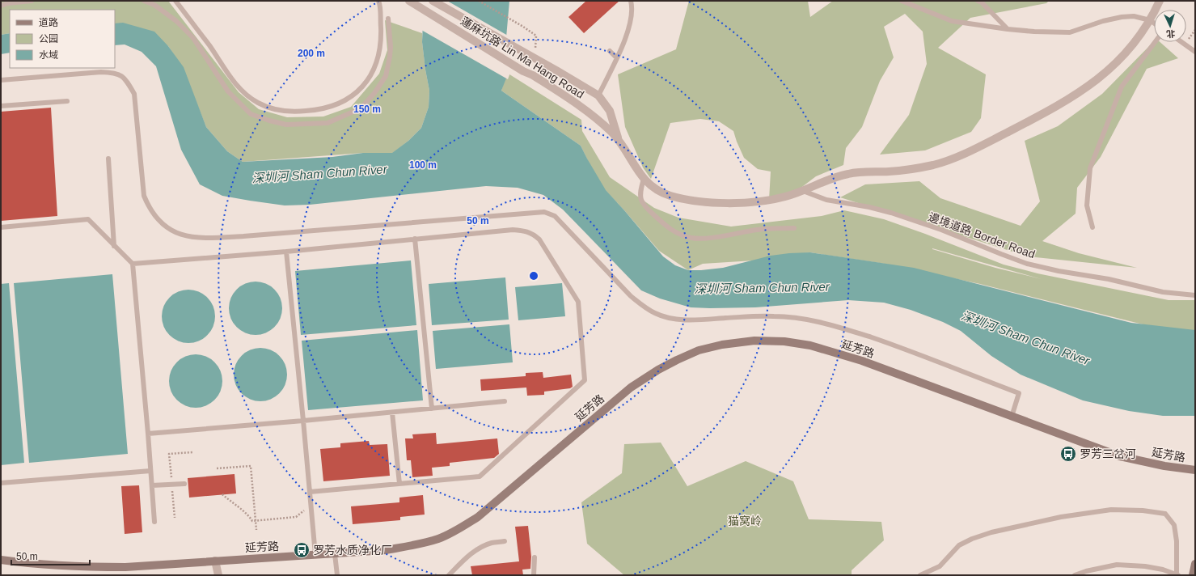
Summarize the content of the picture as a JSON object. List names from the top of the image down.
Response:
{
  "streets": {
    "main road": ["延芳路"],
    "street": ["蓮麻坑路 Lin Ma Hang Road"],
    "lane": ["邊境道路 Border Road"]
  },
  "crossings": [
    ["蓮麻坑路 Lin Ma Hang Road", "邊境道路 Border Road"]
  ],
  "water": ["深圳河 Sham Chun River"],
  "parks": ["猫窝岭"],
  "places": {
    "bus stop": ["罗芳三岔河", "罗芳水质净化厂"]
  },
  "legend": ["道路", "公园", "水域"],
  "scale_bar": "50 m",
  "north": "bottom",
  "rings": [
    "200 m",
    "150 m",
    "100 m",
    "50 m"
  ]
}
